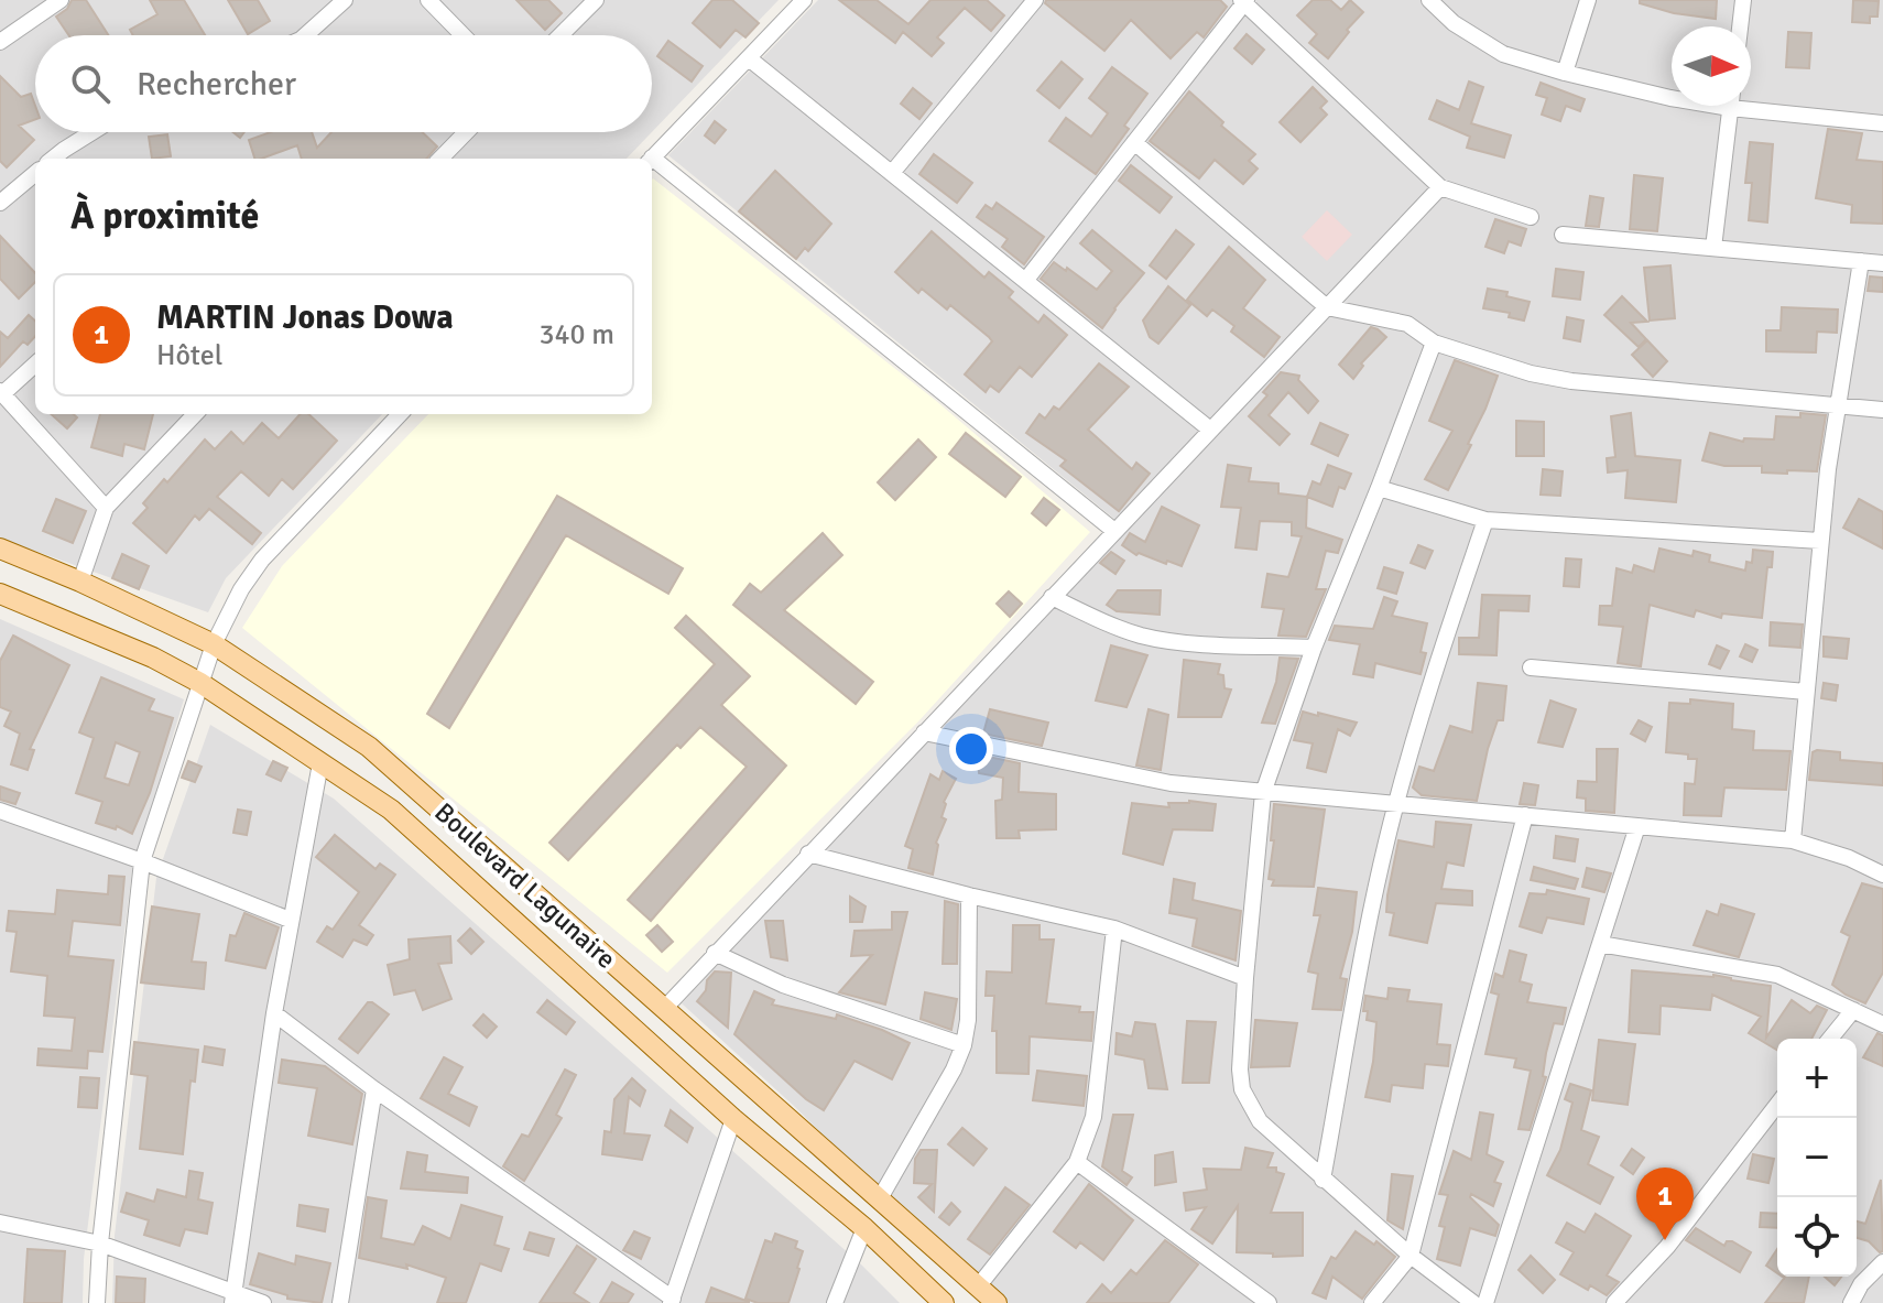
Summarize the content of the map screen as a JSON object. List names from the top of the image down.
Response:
{
  "streets": {
    "main road": ["Boulevard Lagunaire"]
  },
  "north": "right",
  "page": {
    "search": "Rechercher",
    "heading": "À proximité",
    "list": [
      {
        "mark": "1",
        "name": "MARTIN Jonas Dowa",
        "note": "Hôtel",
        "value": "340 m"
      }
    ],
    "map_buttons": ["+", "−"],
    "pins": "1"
  }
}
